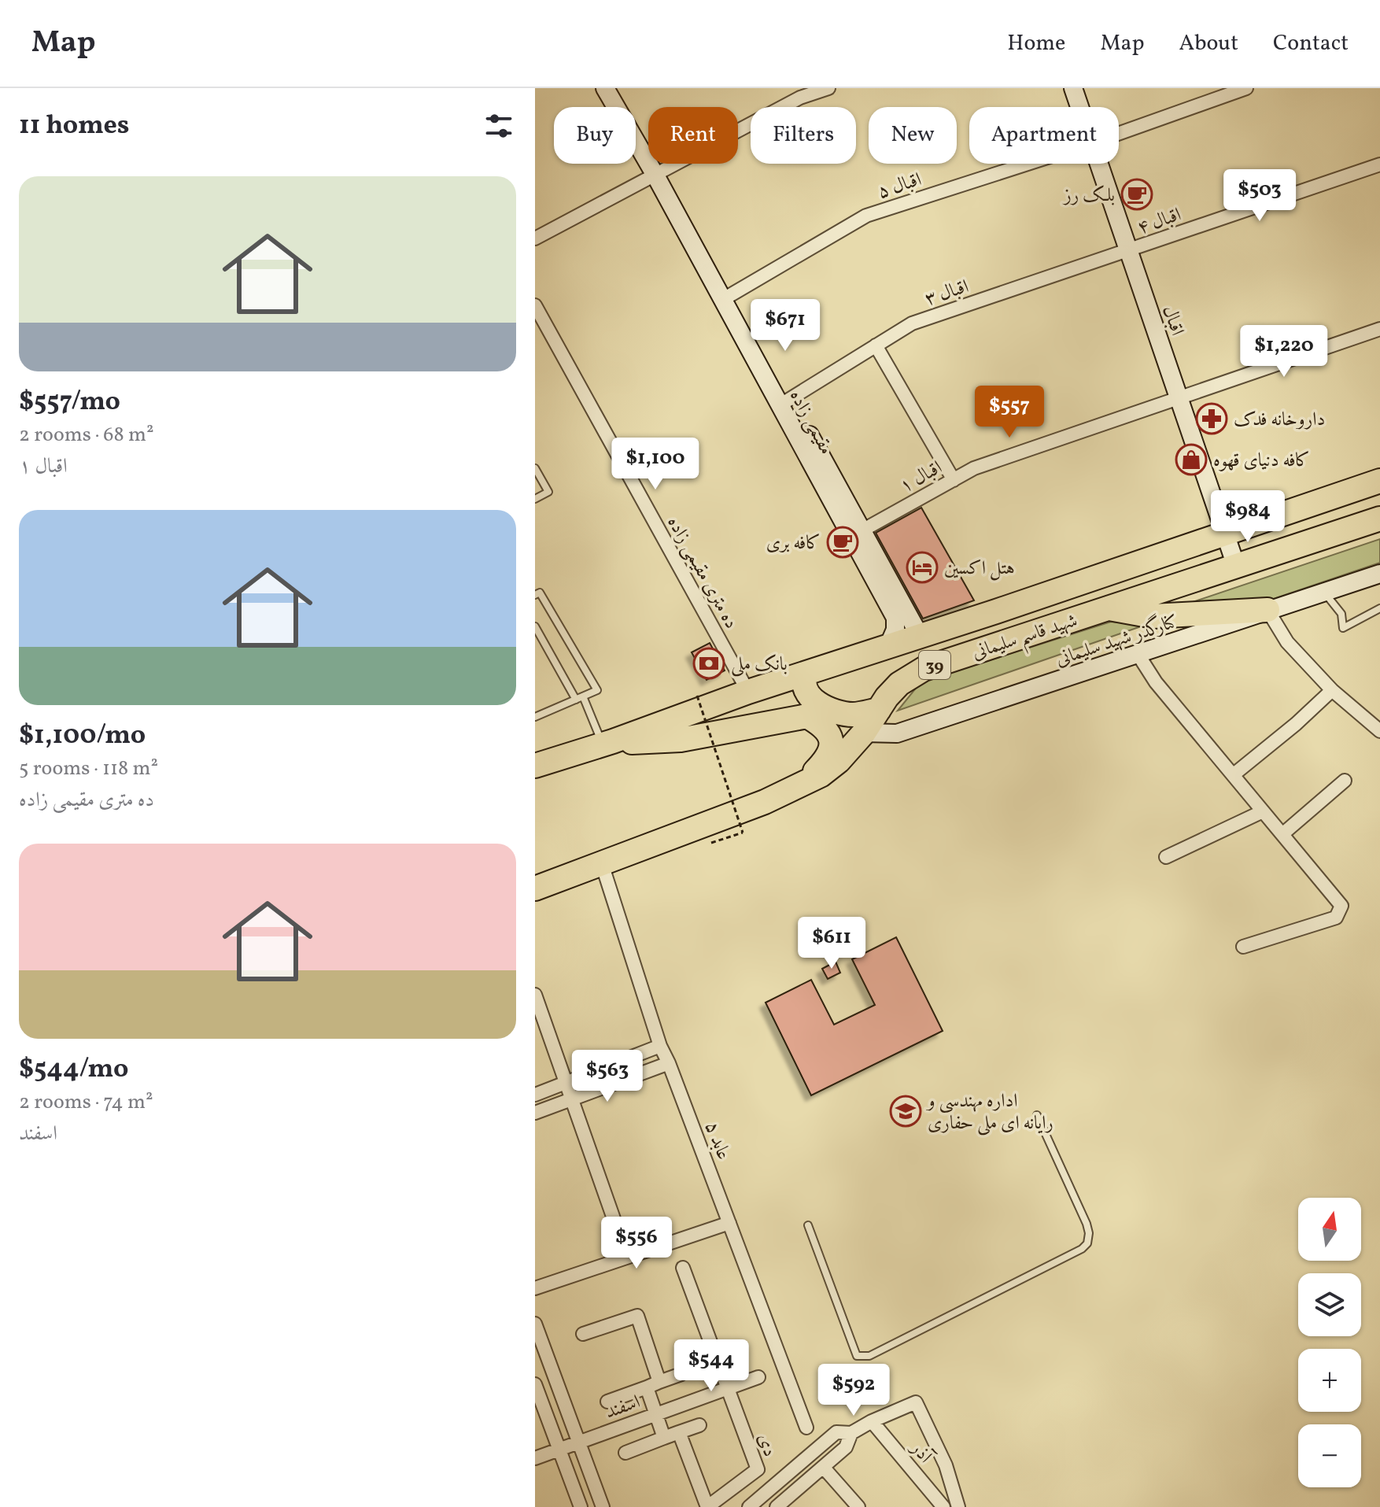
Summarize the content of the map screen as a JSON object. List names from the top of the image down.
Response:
{
  "streets": {
    "highway": ["شهید قاسم سلیمانی", "39"],
    "main road": ["اقبال", "کنارگذر شهید سلیمانی"],
    "street": [
      "اقبال ۵",
      "اقبال ۴",
      "اقبال ۳",
      "اقبال ۱",
      "ده متری مقیمی زاده",
      "عابد ۵",
      "اسفند",
      "دی",
      "آذر"
    ]
  },
  "crossings": [
    ["اقبال ۴", "اقبال ۳"],
    ["اقبال ۴", "اقبال"],
    ["اقبال ۳", "اقبال"],
    ["اقبال", "اقبال ۱"],
    ["اقبال", "شهید قاسم سلیمانی"],
    ["ده متری مقیمی زاده", "شهید قاسم سلیمانی"],
    ["شهید قاسم سلیمانی", "کنارگذر شهید سلیمانی"],
    ["شهید قاسم سلیمانی", "عابد ۵"],
    ["اسفند", "دی"]
  ],
  "places": {
    "cafe": ["بلک رز", "کافه بری"],
    "pharmacy": ["داروخانه فدک"],
    "shop": ["کافه دنیای قهوه"],
    "hotel": ["هتل اکسین"],
    "bank": ["بانک ملی"],
    "school or university": ["اداره مهندسی و رایانه ای ملی حفاری"]
  },
  "north": "top",
  "page": {
    "header": "Map",
    "nav": [
      "Home",
      "Map",
      "About",
      "Contact"
    ],
    "heading": "11 homes",
    "chip": [
      "Buy",
      "Rent",
      "Filters",
      "New",
      "Apartment"
    ],
    "list": [
      {
        "name": "$557/mo",
        "note": "2 rooms · 68 m² · اقبال ۱"
      },
      {
        "name": "$1,100/mo",
        "note": "5 rooms · 118 m² · ده متری مقیمی زاده"
      },
      {
        "name": "$544/mo",
        "note": "2 rooms · 74 m² · اسفند"
      }
    ],
    "price": [
      "$503",
      "$671",
      "$1,220",
      "$557",
      "$1,100",
      "$984",
      "$611",
      "$563",
      "$556",
      "$544",
      "$592"
    ],
    "map_buttons": ["+", "−"]
  }
}
